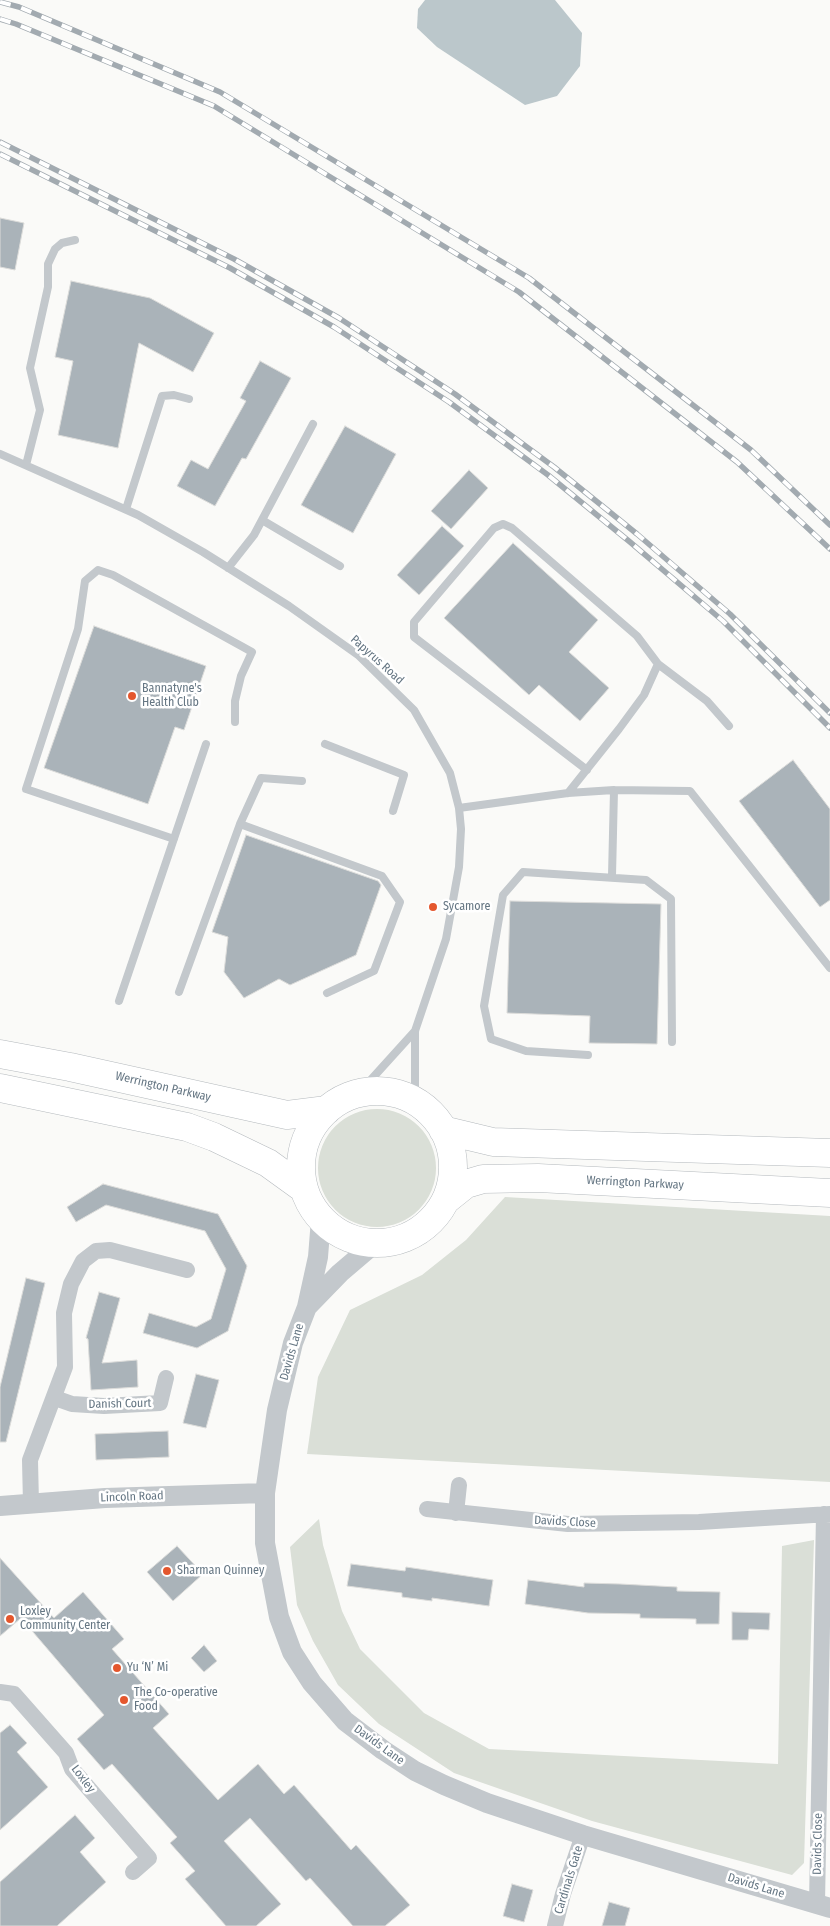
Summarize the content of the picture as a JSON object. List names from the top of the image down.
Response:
{
  "streets": {
    "highway": ["Werrington Parkway"],
    "street": [
      "Davids Lane",
      "Danish Court",
      "Lincoln Road",
      "Davids Close",
      "Loxley",
      "Cardinals Gate"
    ],
    "lane": ["Papyrus Road"]
  },
  "crossings": [
    ["Papyrus Road", "Werrington Parkway"],
    ["Papyrus Road", "Davids Lane"],
    ["Werrington Parkway", "Davids Lane"],
    ["Davids Lane", "Lincoln Road"],
    ["Davids Lane", "Davids Close"],
    ["Davids Lane", "Cardinals Gate"]
  ],
  "places": [
    "Bannatyne's Health Club",
    "Sycamore",
    "Sharman Quinney",
    "Loxley Community Center",
    "Yu ‘N’ Mi",
    "The Co-operative Food"
  ]
}
